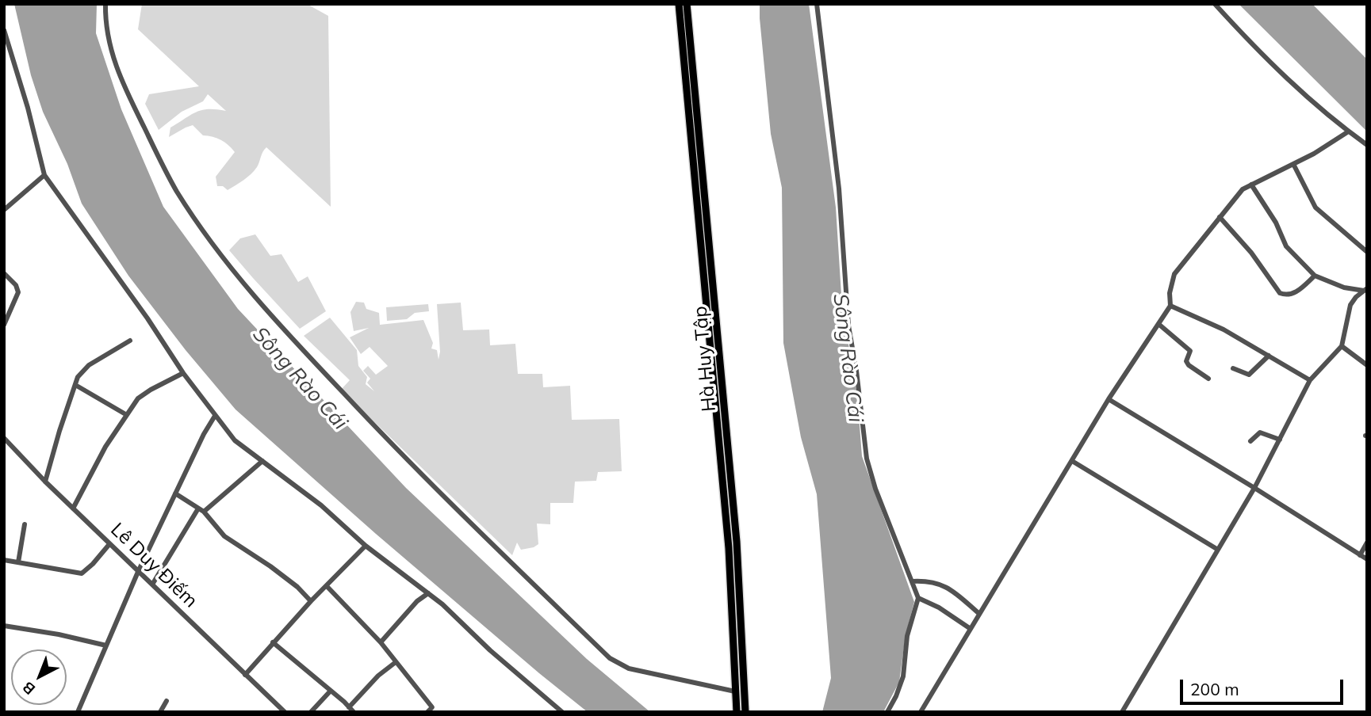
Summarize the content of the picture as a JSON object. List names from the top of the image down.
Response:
{
  "streets": {
    "main road": ["Hà Huy Tập"],
    "street": ["Lê Duy Điếm"]
  },
  "water": ["Sông Rào Cái"],
  "scale_bar": "200 m",
  "north": "bottom left"
}
